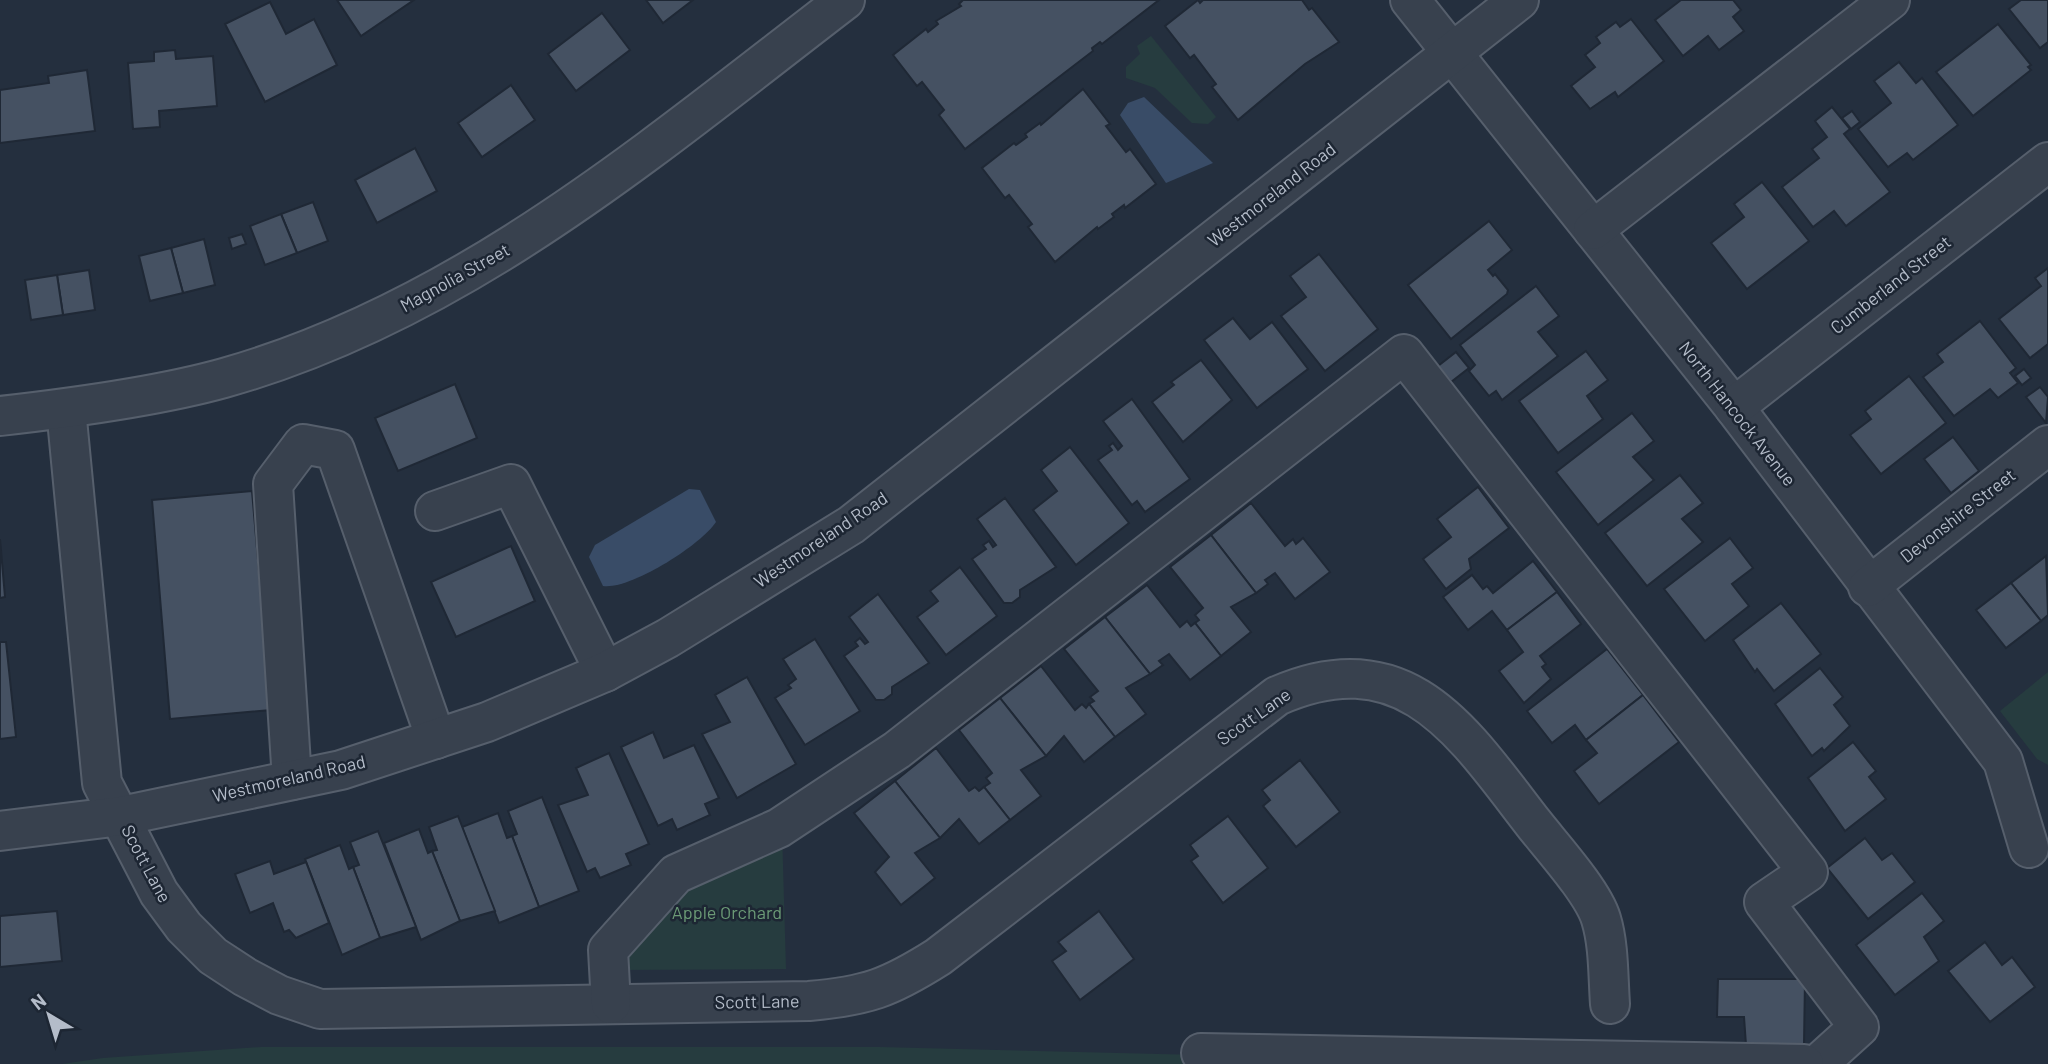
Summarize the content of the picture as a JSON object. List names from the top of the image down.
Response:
{
  "streets": {
    "street": [
      "Westmoreland Road",
      "Magnolia Street",
      "Cumberland Street",
      "North Hancock Avenue",
      "Devonshire Street",
      "Scott Lane"
    ]
  },
  "crossings": [
    ["Westmoreland Road", "North Hancock Avenue"],
    ["Westmoreland Road", "Scott Lane"],
    ["Magnolia Street", "Scott Lane"],
    ["Cumberland Street", "North Hancock Avenue"],
    ["North Hancock Avenue", "Devonshire Street"]
  ],
  "parks": ["Apple Orchard"],
  "north": "top left"
}
